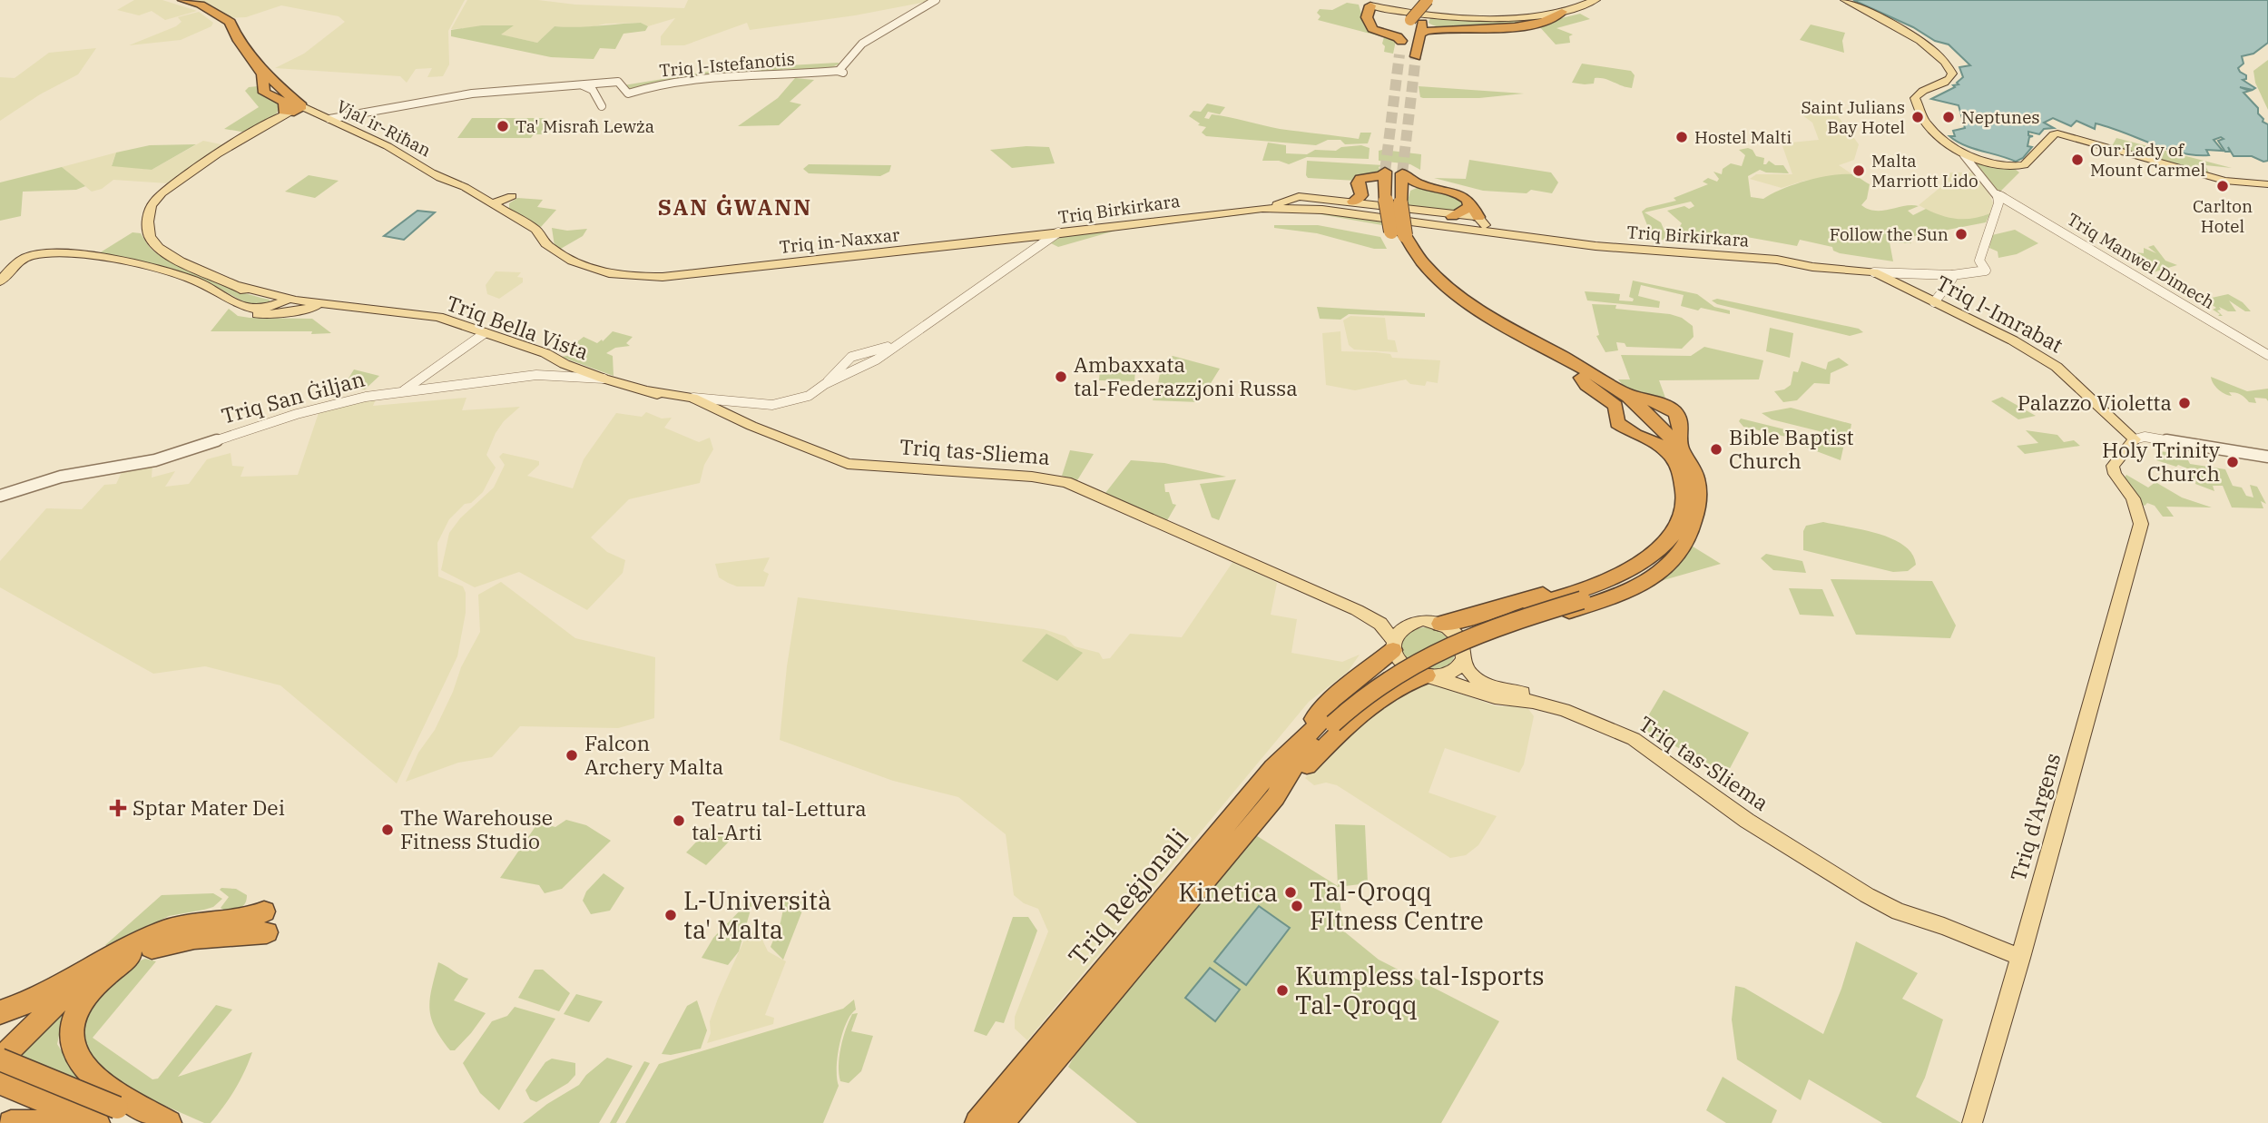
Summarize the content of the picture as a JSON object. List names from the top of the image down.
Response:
{
  "streets": {
    "highway": ["Triq Reġjonali"],
    "main road": [
      "Vjal ir-Riħan",
      "Triq Birkirkara",
      "Triq in-Naxxar",
      "Triq l-Imrabat",
      "Triq Bella Vista",
      "Triq tas-Sliema",
      "Triq d'Argens"
    ],
    "street": ["Triq l-Istefanotis", "Triq Manwel Dimech", "Triq San Ġiljan"]
  },
  "crossings": [
    ["Vjal ir-Riħan", "Triq in-Naxxar"],
    ["Vjal ir-Riħan", "Triq Bella Vista"],
    ["Triq Birkirkara", "Triq in-Naxxar"],
    ["Triq Birkirkara", "Triq l-Imrabat"],
    ["Triq Birkirkara", "Triq tas-Sliema"],
    ["Triq l-Imrabat", "Triq d'Argens"],
    ["Triq Bella Vista", "Triq San Ġiljan"],
    ["Triq Bella Vista", "Triq tas-Sliema"],
    ["Triq tas-Sliema", "Triq d'Argens"]
  ],
  "districts": ["SAN ĠWANN"],
  "places": {
    "other": [
      "Saint Julians Bay Hotel",
      "Neptunes",
      "Ta' Misraħ Lewża",
      "Hostel Malti",
      "Our Lady of Mount Carmel",
      "Malta Marriott Lido",
      "Carlton Hotel",
      "Follow the Sun",
      "Ambaxxata tal-Federazzjoni Russa",
      "Palazzo Violetta",
      "Bible Baptist Church",
      "Holy Trinity Church",
      "Falcon Archery Malta",
      "Teatru tal-Lettura tal-Arti",
      "The Warehouse Fitness Studio",
      "Kinetica",
      "Tal-Qroqq FItness Centre",
      "L-Università ta' Malta",
      "Kumpless tal-Isports Tal-Qroqq"
    ],
    "health": ["Sptar Mater Dei"]
  }
}
